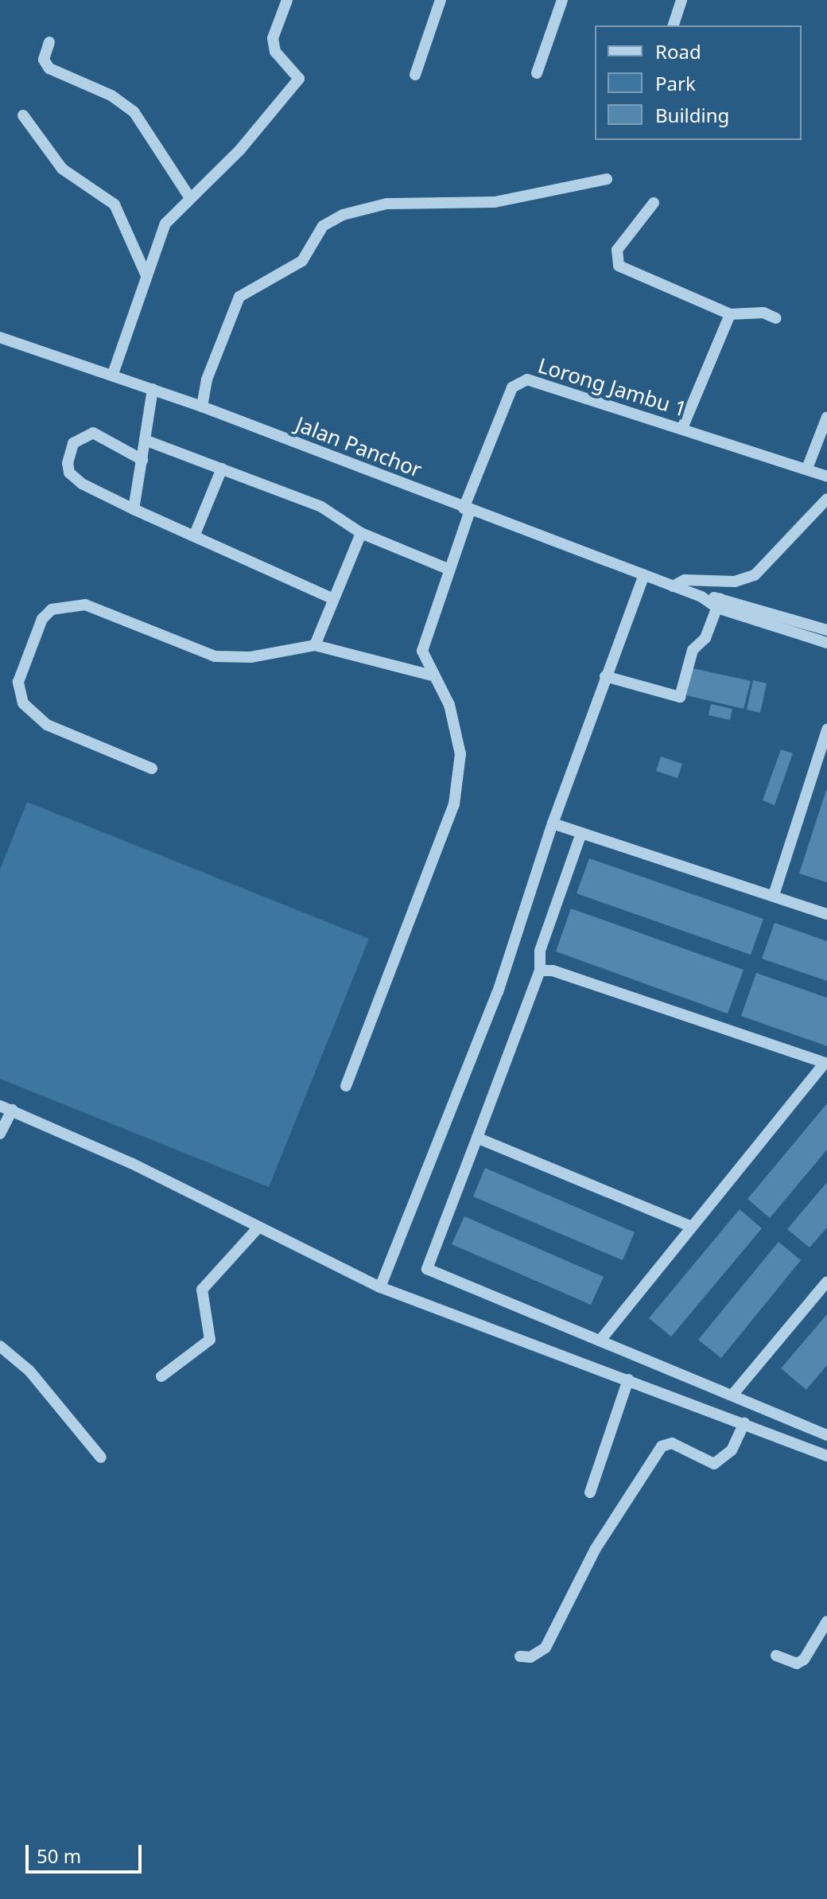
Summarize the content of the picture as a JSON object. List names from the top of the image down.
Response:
{
  "streets": {
    "street": ["Lorong Jambu 1", "Jalan Panchor"]
  },
  "crossings": [
    ["Lorong Jambu 1", "Jalan Panchor"]
  ],
  "legend": ["Road", "Park", "Building"],
  "scale_bar": "50 m"
}
